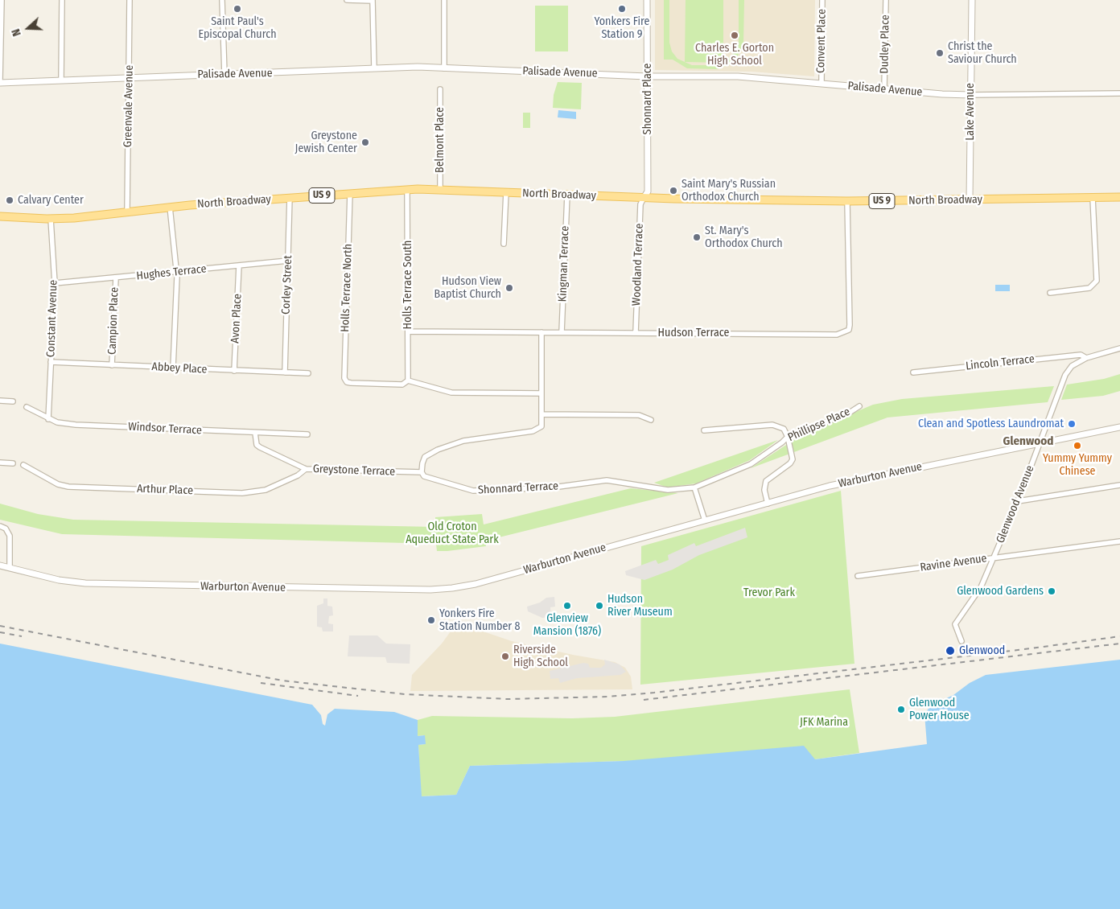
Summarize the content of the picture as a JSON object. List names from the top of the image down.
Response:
{
  "streets": {
    "main road": ["North Broadway", "US 9"],
    "street": [
      "Convent Place",
      "Dudley Place",
      "Palisade Avenue",
      "Shonnard Place",
      "Greenvale Avenue",
      "Lake Avenue",
      "Belmont Place",
      "Kingman Terrace",
      "Woodland Terrace",
      "Hughes Terrace",
      "Corley Street",
      "Holls Terrace South",
      "Holls Terrace North",
      "Constant Avenue",
      "Avon Place",
      "Campion Place",
      "Hudson Terrace",
      "Lincoln Terrace",
      "Abbey Place",
      "Phillipse Place",
      "Windsor Terrace",
      "Greystone Terrace",
      "Warburton Avenue",
      "Shonnard Terrace",
      "Arthur Place",
      "Glenwood Avenue",
      "Ravine Avenue"
    ]
  },
  "crossings": [
    ["Convent Place", "Palisade Avenue"],
    ["Dudley Place", "Palisade Avenue"],
    ["Palisade Avenue", "Shonnard Place"],
    ["Palisade Avenue", "Greenvale Avenue"],
    ["Palisade Avenue", "Lake Avenue"],
    ["Shonnard Place", "North Broadway"],
    ["Shonnard Place", "Woodland Terrace"],
    ["Greenvale Avenue", "North Broadway"],
    ["Lake Avenue", "North Broadway"],
    ["Belmont Place", "North Broadway"],
    ["North Broadway", "Kingman Terrace"],
    ["North Broadway", "Woodland Terrace"],
    ["North Broadway", "Corley Street"],
    ["North Broadway", "Holls Terrace South"],
    ["North Broadway", "Holls Terrace North"],
    ["North Broadway", "Constant Avenue"],
    ["North Broadway", "Hudson Terrace"],
    ["Kingman Terrace", "Hudson Terrace"],
    ["Woodland Terrace", "Hudson Terrace"],
    ["Hughes Terrace", "Corley Street"],
    ["Hughes Terrace", "Constant Avenue"],
    ["Hughes Terrace", "Avon Place"],
    ["Hughes Terrace", "Campion Place"],
    ["Corley Street", "Abbey Place"],
    ["Holls Terrace South", "Holls Terrace North"],
    ["Holls Terrace South", "Hudson Terrace"],
    ["Constant Avenue", "Abbey Place"],
    ["Constant Avenue", "Windsor Terrace"],
    ["Avon Place", "Abbey Place"],
    ["Campion Place", "Abbey Place"],
    ["Lincoln Terrace", "Glenwood Avenue"],
    ["Phillipse Place", "Shonnard Terrace"],
    ["Windsor Terrace", "Greystone Terrace"],
    ["Greystone Terrace", "Shonnard Terrace"],
    ["Greystone Terrace", "Arthur Place"],
    ["Warburton Avenue", "Glenwood Avenue"],
    ["Glenwood Avenue", "Ravine Avenue"]
  ],
  "districts": ["Glenwood"],
  "parks": ["Old Croton Aqueduct State Park", "Trevor Park", "JFK Marina"],
  "places": [
    "Saint Paul's Episcopal Church",
    "Yonkers Fire Station 9",
    "Charles E. Gorton High School",
    "Christ the Saviour Church",
    "Greystone Jewish Center",
    "Saint Mary's Russian Orthodox Church",
    "Calvary Center",
    "St. Mary's Orthodox Church",
    "Hudson View Baptist Church",
    "Clean and Spotless Laundromat",
    "Yummy Yummy Chinese",
    "Glenwood Gardens",
    "Glenview Mansion (1876)",
    "Hudson River Museum",
    "Yonkers Fire Station Number 8",
    "Glenwood",
    "Riverside High School",
    "Glenwood Power House"
  ],
  "north": "left"
}
